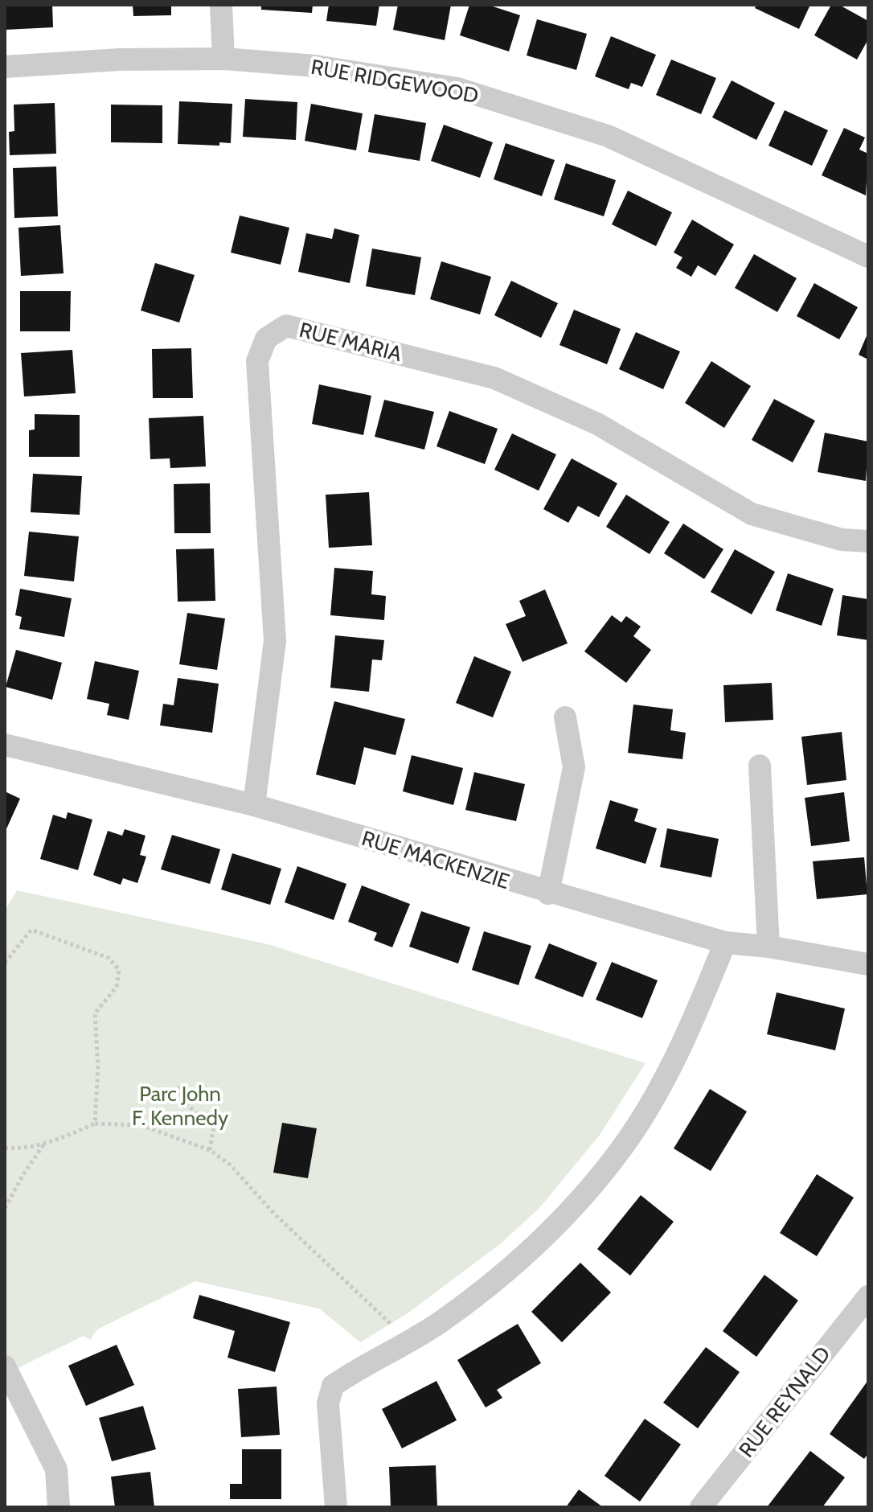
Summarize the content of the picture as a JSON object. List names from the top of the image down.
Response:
{
  "streets": {
    "street": [
      "RUE RIDGEWOOD",
      "RUE MARIA",
      "RUE MACKENZIE",
      "RUE REYNALD"
    ]
  },
  "crossings": [
    ["RUE MARIA", "RUE MACKENZIE"]
  ],
  "parks": ["Parc John F. Kennedy"]
}
